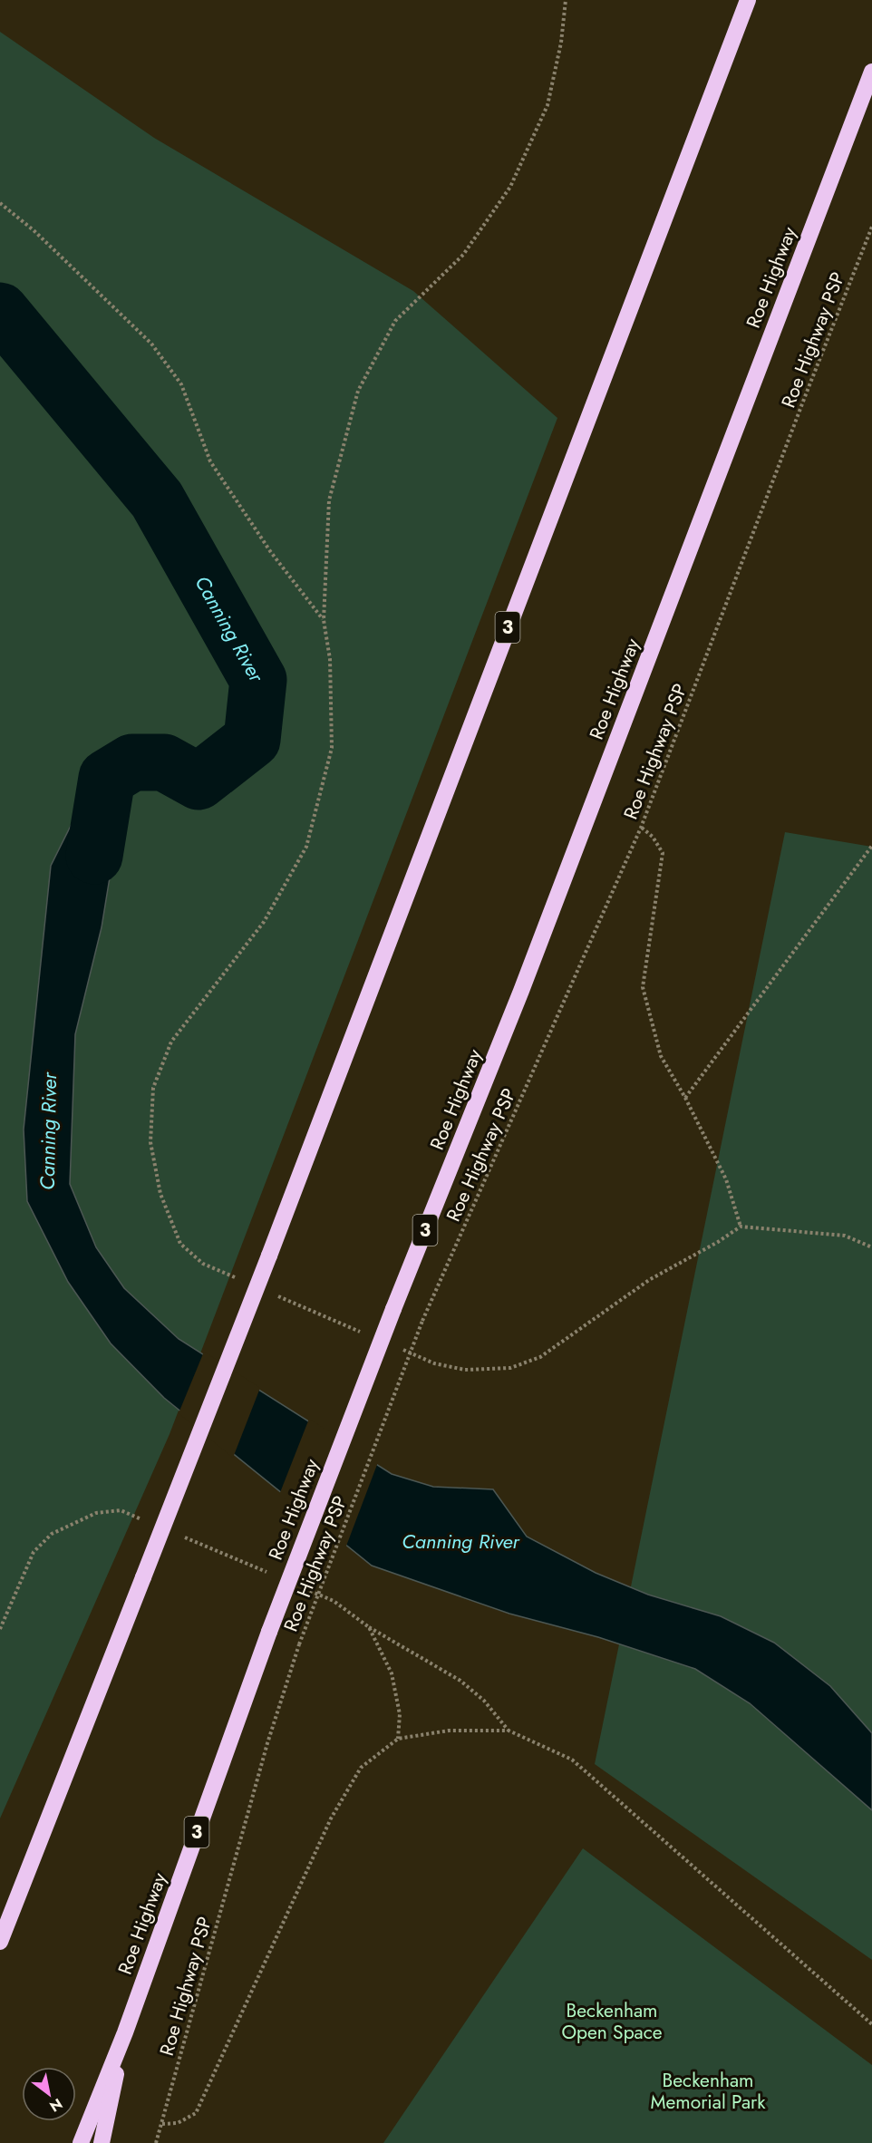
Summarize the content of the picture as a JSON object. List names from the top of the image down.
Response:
{
  "streets": {
    "highway": ["Roe Highway", "3"],
    "path": ["Roe Highway PSP"]
  },
  "water": ["Canning River"],
  "parks": ["Beckenham Open Space", "Beckenham Memorial Park"],
  "north": "bottom right"
}
